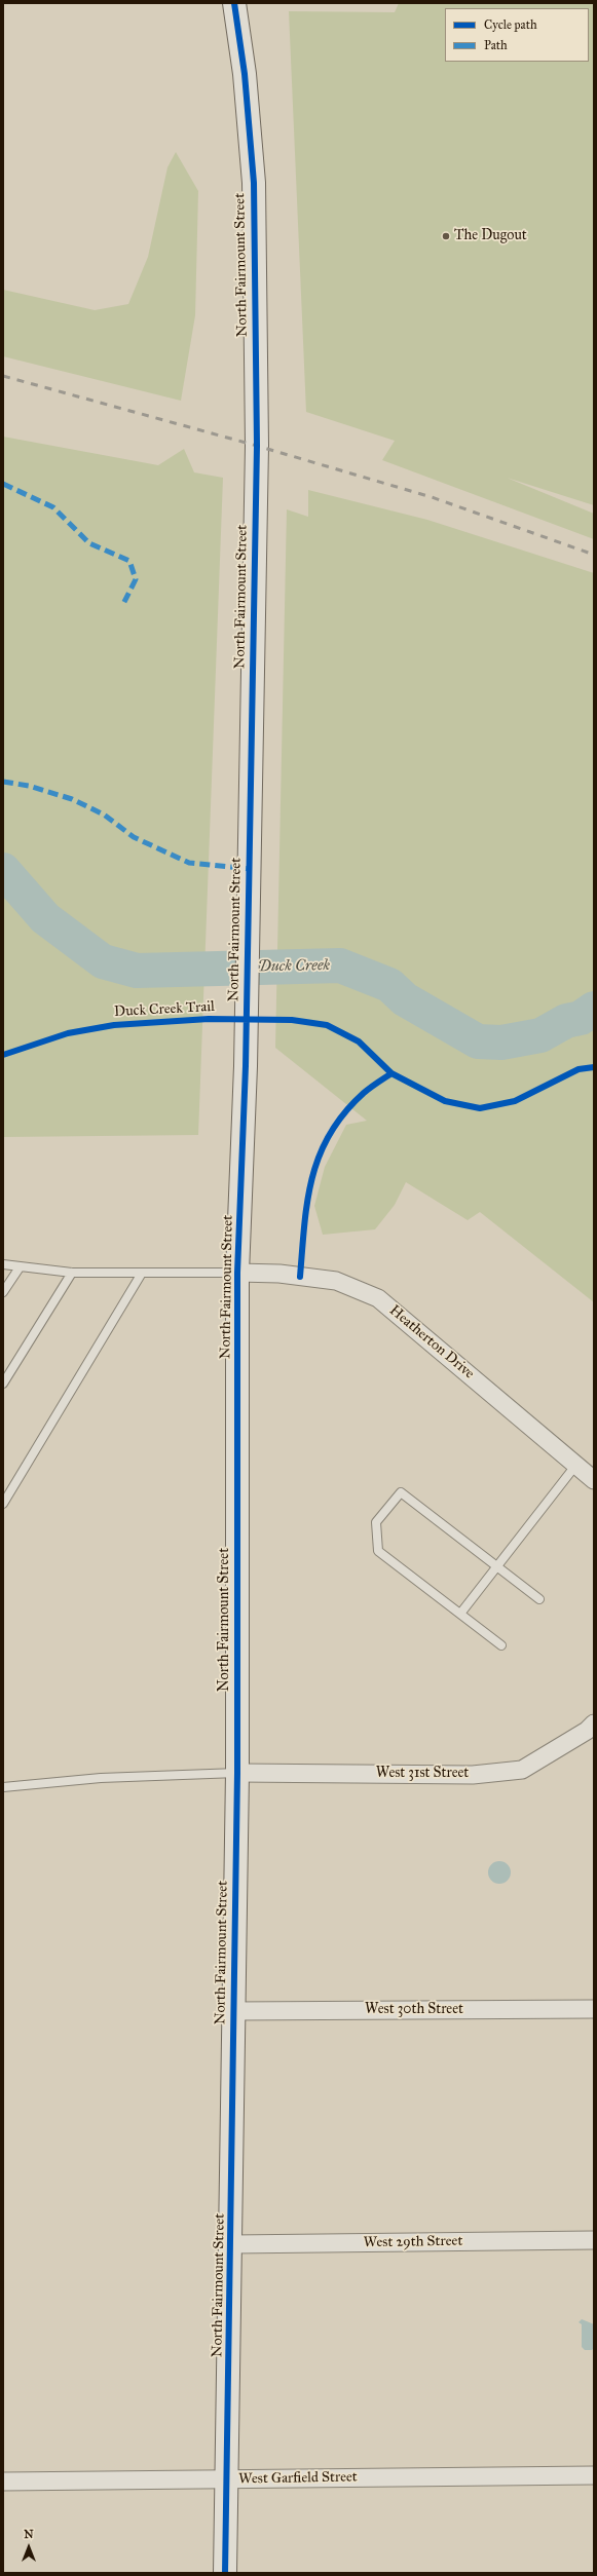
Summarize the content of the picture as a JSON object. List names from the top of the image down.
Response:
{
  "streets": {
    "street": [
      "North Fairmount Street",
      "Heatherton Drive",
      "West 31st Street",
      "West 30th Street",
      "West 29th Street",
      "West Garfield Street"
    ],
    "cycle path": ["Duck Creek Trail"]
  },
  "crossings": [
    ["North Fairmount Street", "Heatherton Drive"],
    ["North Fairmount Street", "West 31st Street"],
    ["North Fairmount Street", "West 30th Street"],
    ["North Fairmount Street", "West 29th Street"],
    ["North Fairmount Street", "West Garfield Street"]
  ],
  "water": ["Duck Creek"],
  "places": ["The Dugout"],
  "legend": ["Cycle path", "Path"],
  "north": "top"
}
